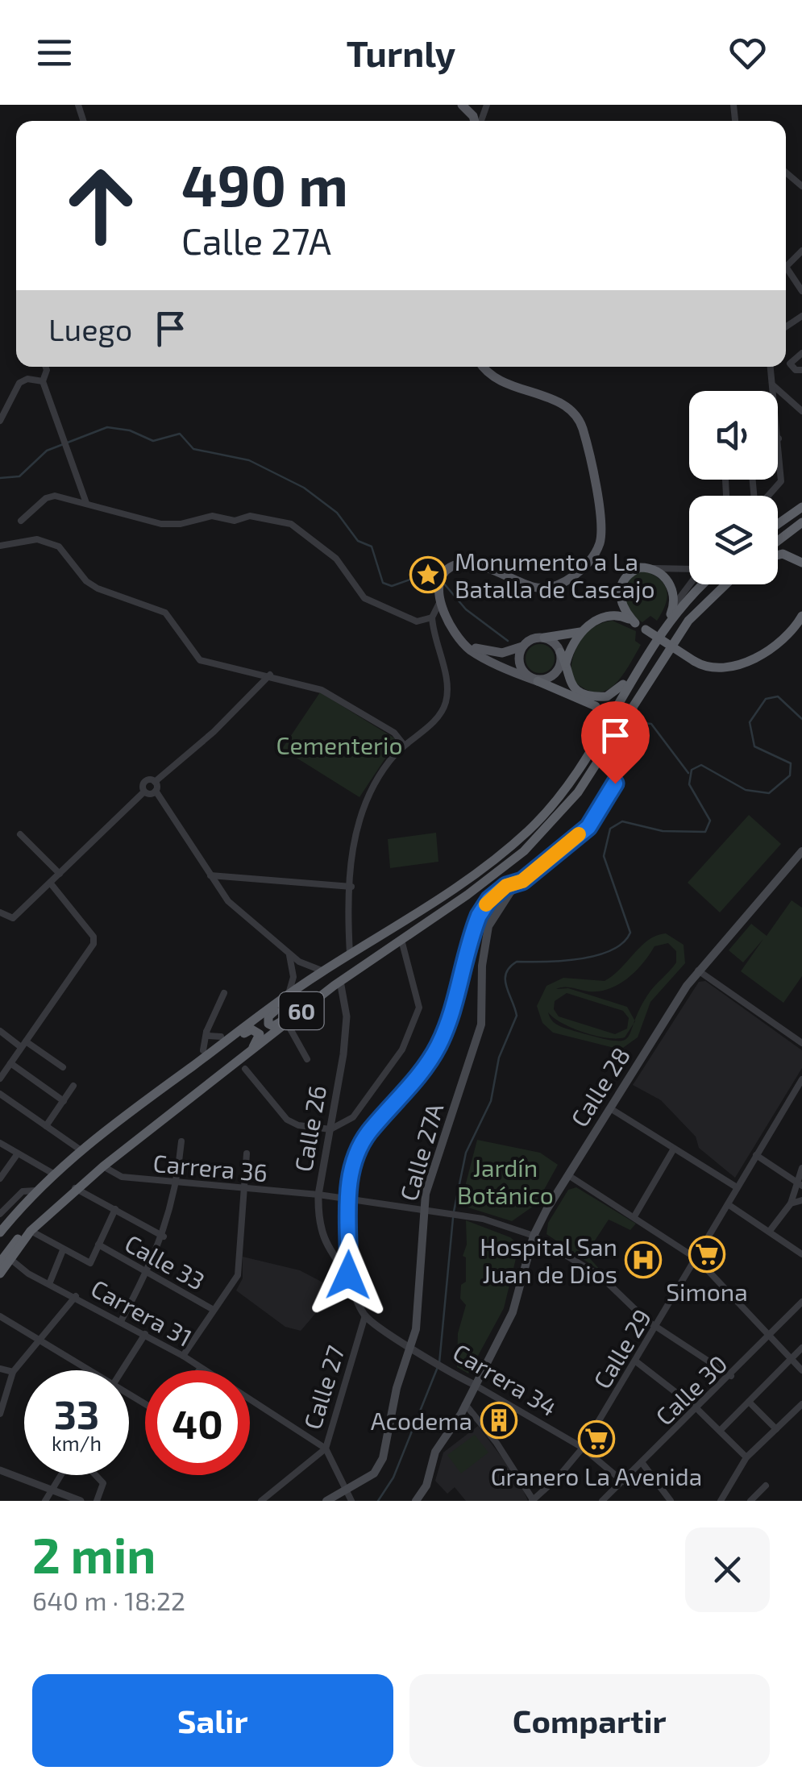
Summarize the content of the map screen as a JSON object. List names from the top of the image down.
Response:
{
  "streets": {
    "highway": ["60"],
    "main road": ["Calle 28", "Calle 27A"],
    "street": [
      "Calle 26",
      "Carrera 36",
      "Calle 33",
      "Carrera 31",
      "Calle 29",
      "Carrera 34",
      "Calle 27",
      "Calle 30"
    ]
  },
  "crossings": [
    ["60", "Calle 26"],
    ["60", "Calle 27A"],
    ["60", "Carrera 36"],
    ["Calle 28", "Carrera 36"],
    ["Calle 28", "Carrera 34"],
    ["Calle 26", "Carrera 36"],
    ["Calle 27A", "Carrera 36"],
    ["Calle 27A", "Carrera 34"],
    ["Carrera 36", "Calle 29"],
    ["Carrera 36", "Calle 30"],
    ["Carrera 31", "Calle 27"],
    ["Calle 29", "Carrera 34"],
    ["Carrera 34", "Calle 27"],
    ["Carrera 34", "Calle 30"]
  ],
  "parks": ["Cementerio", "Jardín Botánico"],
  "places": {
    "place": ["Monumento a La Batalla de Cascajo"],
    "supermarket": ["Simona", "Granero La Avenida"],
    "hospital": ["Hospital San Juan de Dios"],
    "building": ["Acodema"]
  },
  "page": {
    "header": "Turnly",
    "turn": ["490 m", "Calle 27A"],
    "then": "Luego",
    "speed": "33 km/h",
    "limit": "40",
    "heading": ["2 min", "640 m · 18:22"],
    "buttons": ["Salir", "Compartir"]
  }
}
